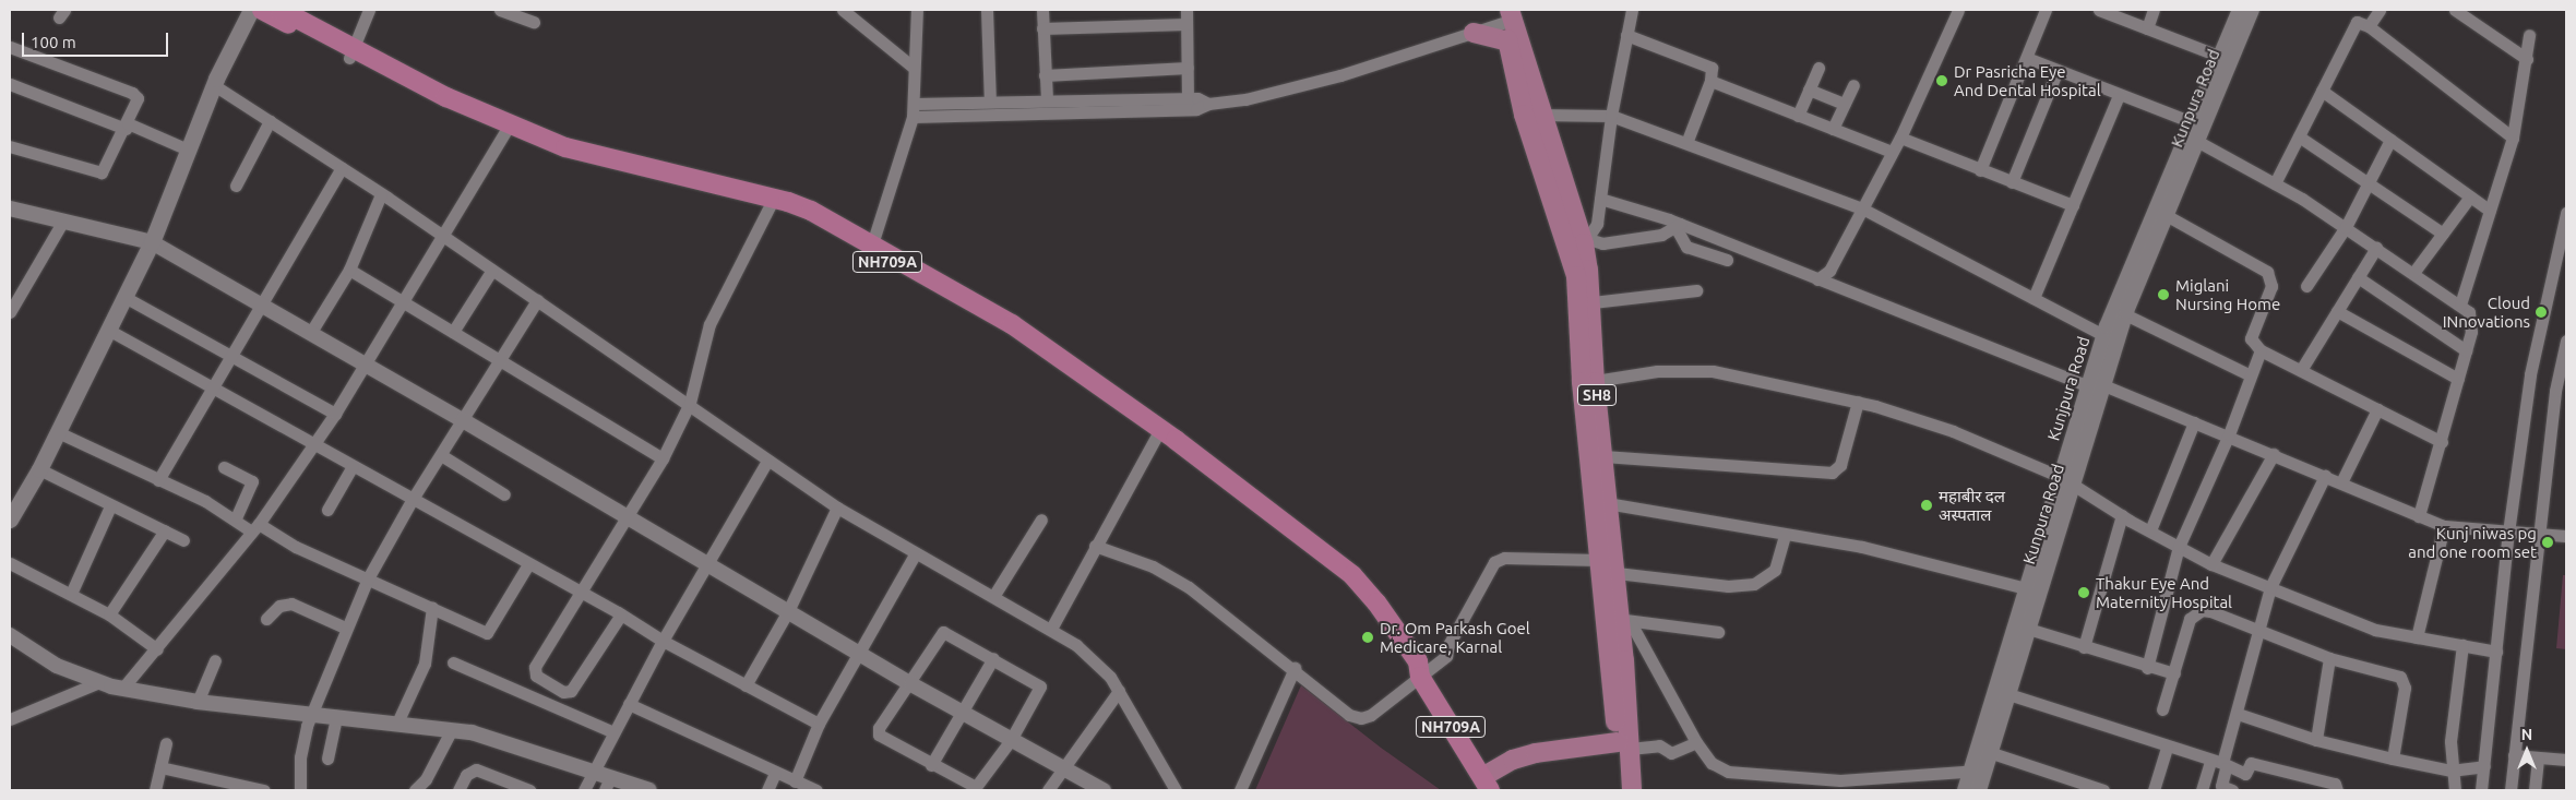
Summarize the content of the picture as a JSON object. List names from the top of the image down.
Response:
{
  "streets": {
    "highway": ["NH709A"],
    "main road": ["SH8"],
    "street": ["Kunpura Road", "Kunjpura Road"]
  },
  "crossings": [
    ["Kunpura Road", "Kunjpura Road"]
  ],
  "places": [
    "Dr Pasricha Eye And Dental Hospital",
    "Miglani Nursing Home",
    "Cloud INnovations",
    "महाबीर दल अस्पताल",
    "Kunj niwas pg and one room set",
    "Thakur Eye And Maternity Hospital",
    "Dr. Om Parkash Goel Medicare, Karnal"
  ],
  "scale_bar": "100 m",
  "north": "top"
}
